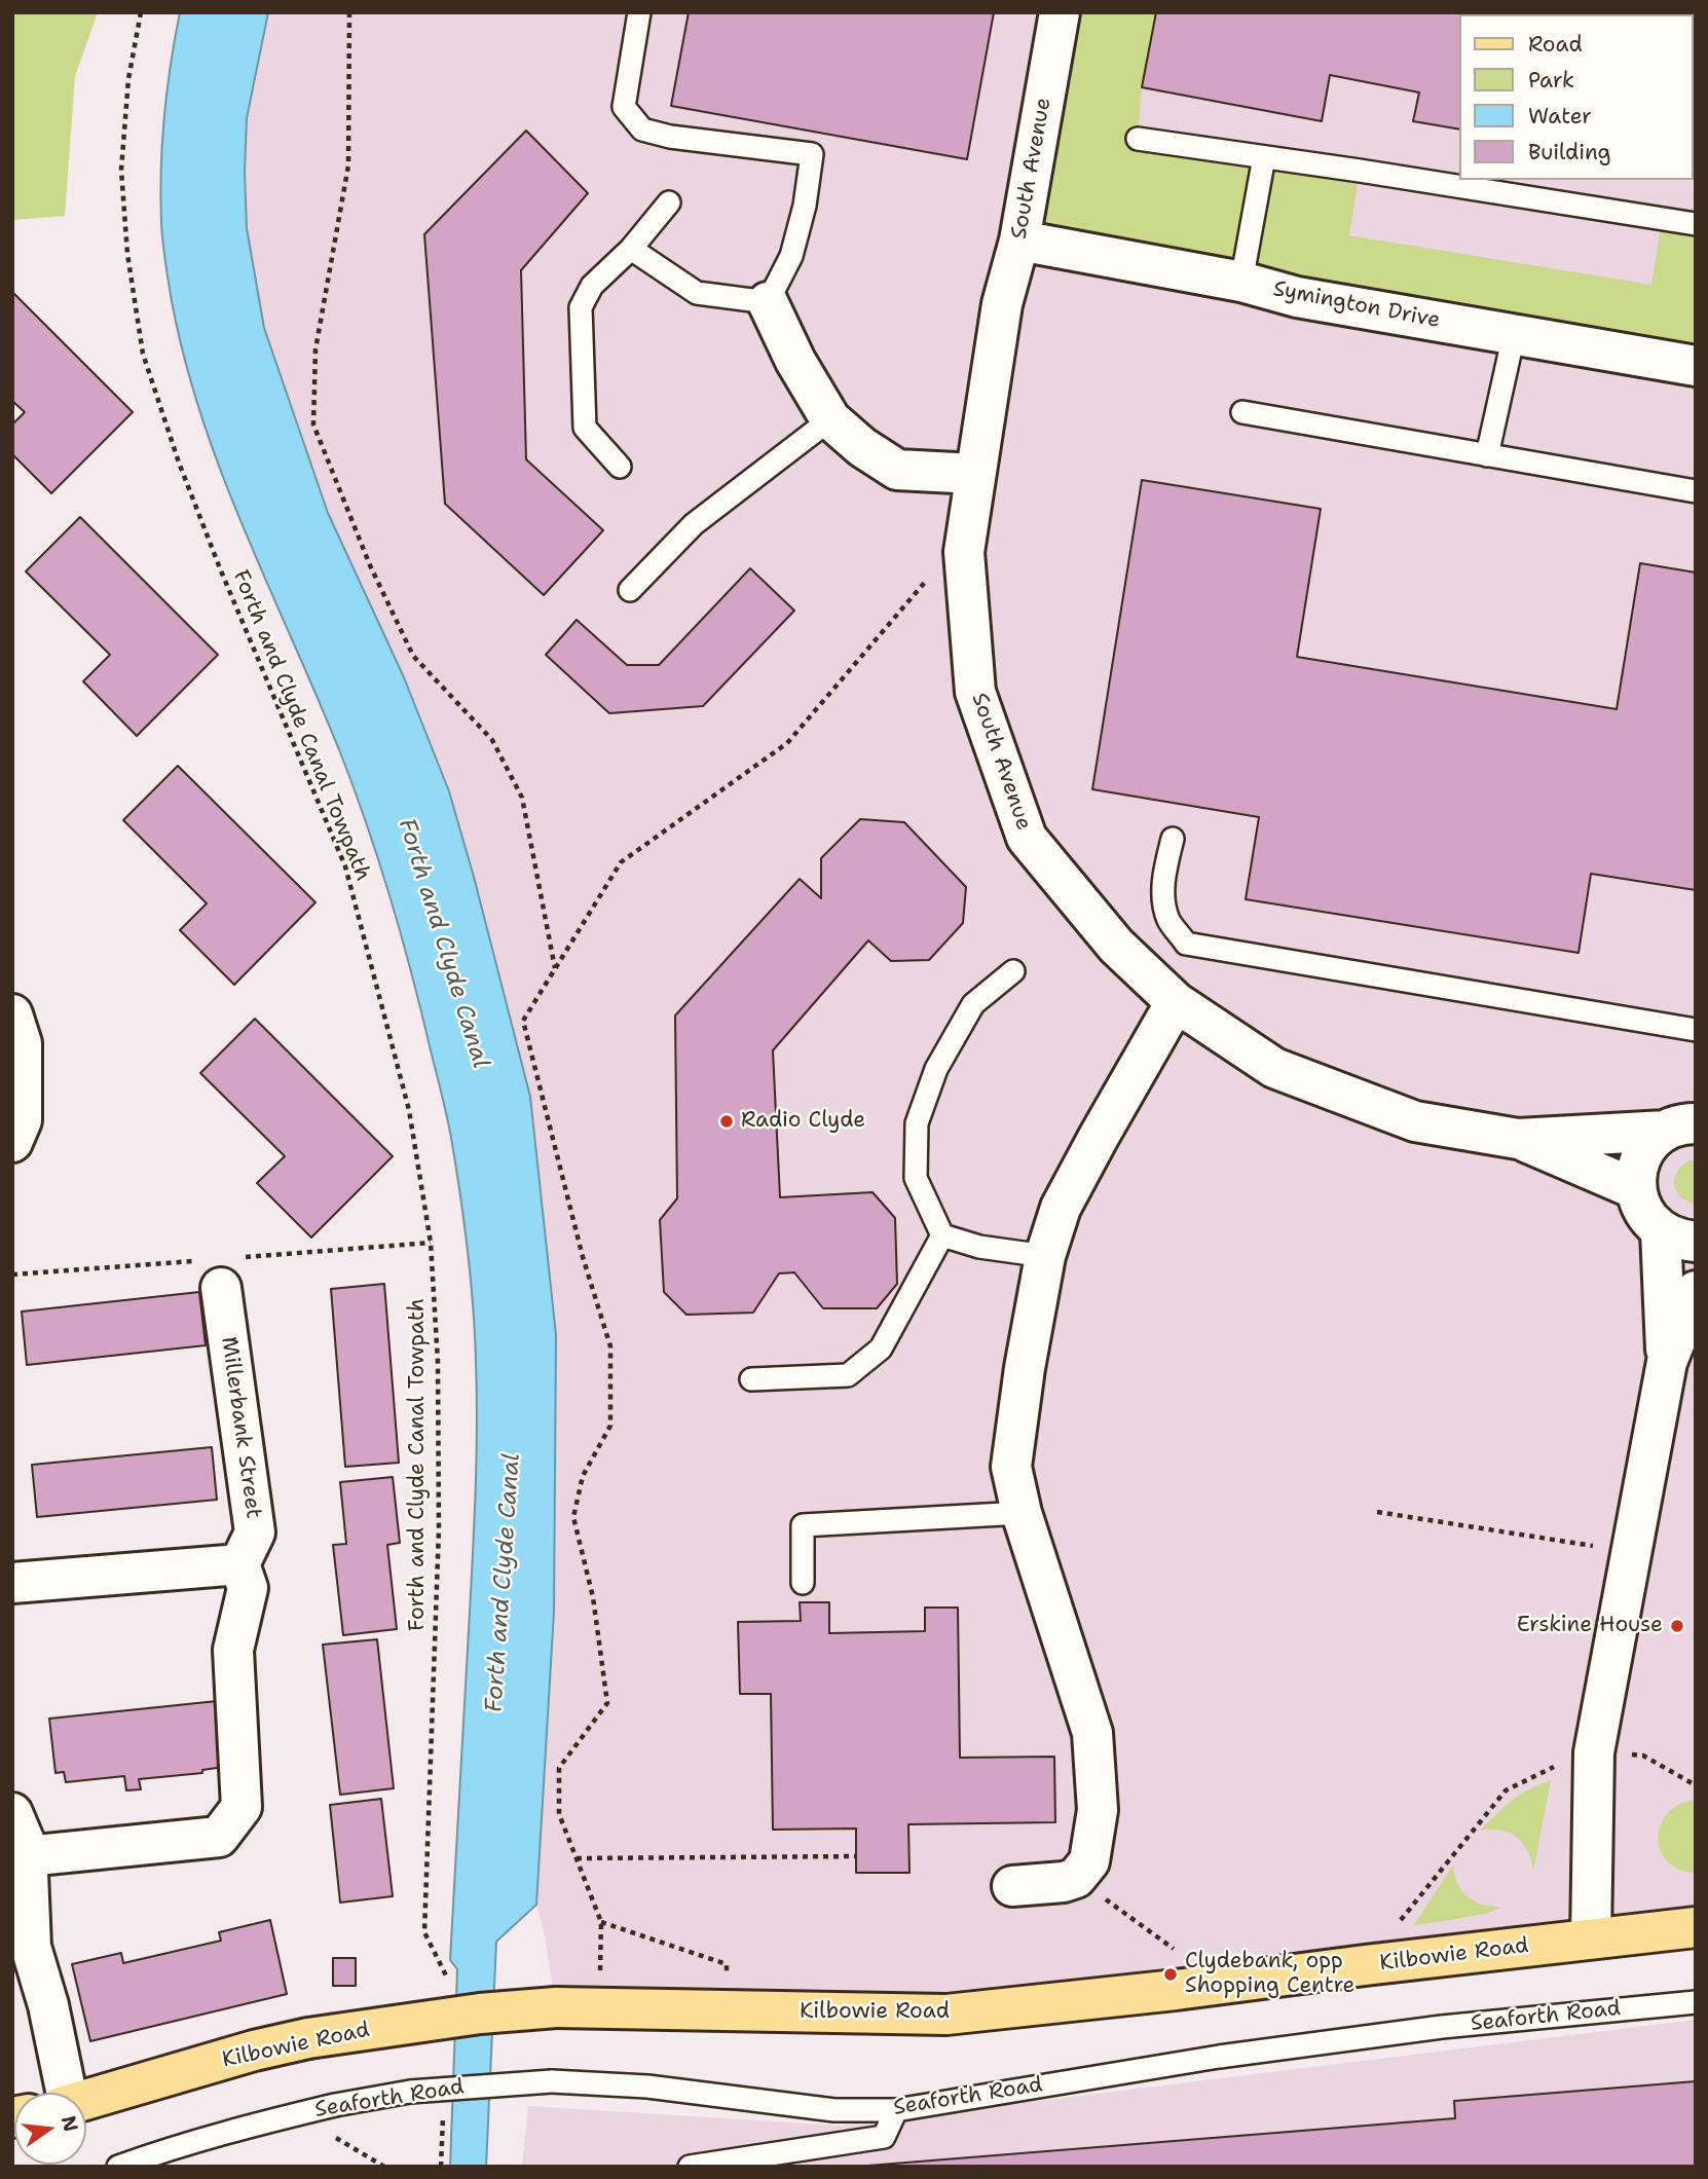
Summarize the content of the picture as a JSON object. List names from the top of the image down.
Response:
{
  "streets": {
    "main road": ["Kilbowie Road"],
    "street": ["South Avenue", "Symington Drive", "Millerbank Street"],
    "lane": ["Seaforth Road"],
    "path": ["Forth and Clyde Canal Towpath"]
  },
  "crossings": [
    ["South Avenue", "Symington Drive"]
  ],
  "water": ["Forth and Clyde Canal"],
  "places": ["Radio Clyde", "Erskine House", "Clydebank, opp Shopping Centre"],
  "legend": [
    "Road",
    "Park",
    "Water",
    "Building"
  ],
  "north": "right"
}
